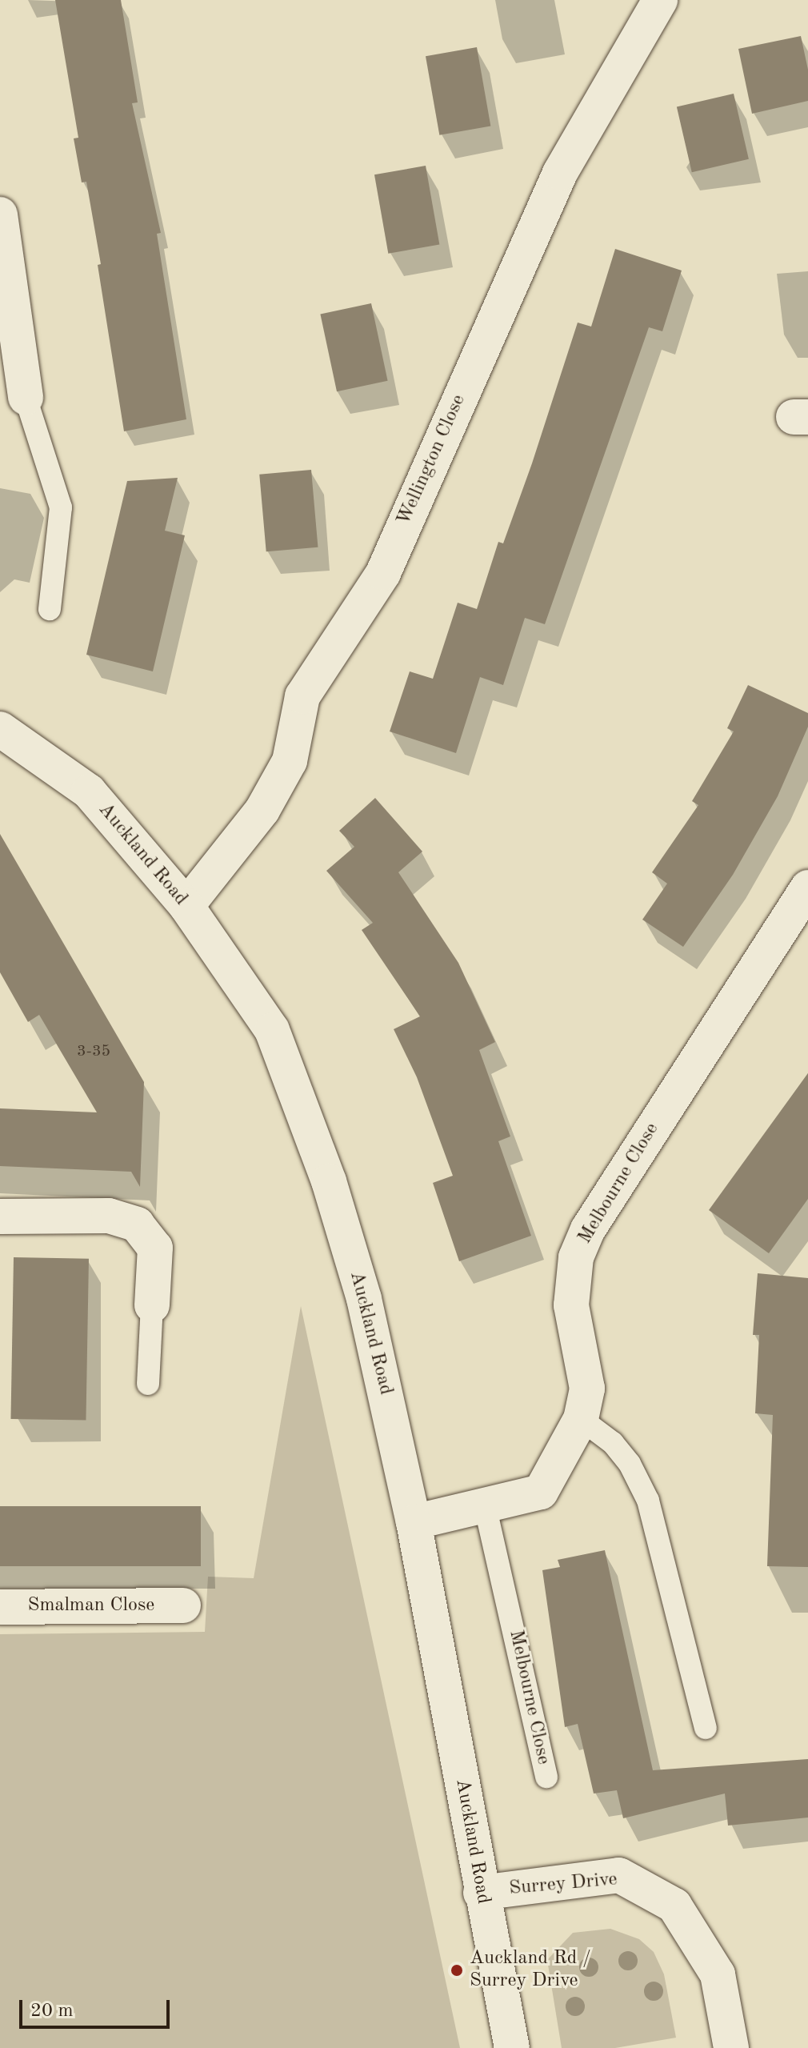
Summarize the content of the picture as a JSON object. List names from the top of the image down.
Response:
{
  "streets": {
    "street": [
      "Wellington Close",
      "Auckland Road",
      "Melbourne Close",
      "Smalman Close",
      "Surrey Drive"
    ]
  },
  "crossings": [
    ["Wellington Close", "Auckland Road"],
    ["Auckland Road", "Melbourne Close"],
    ["Auckland Road", "Surrey Drive"]
  ],
  "places": ["Auckland Rd / Surrey Drive"],
  "house_numbers": ["3-35"],
  "scale_bar": "20 m"
}
